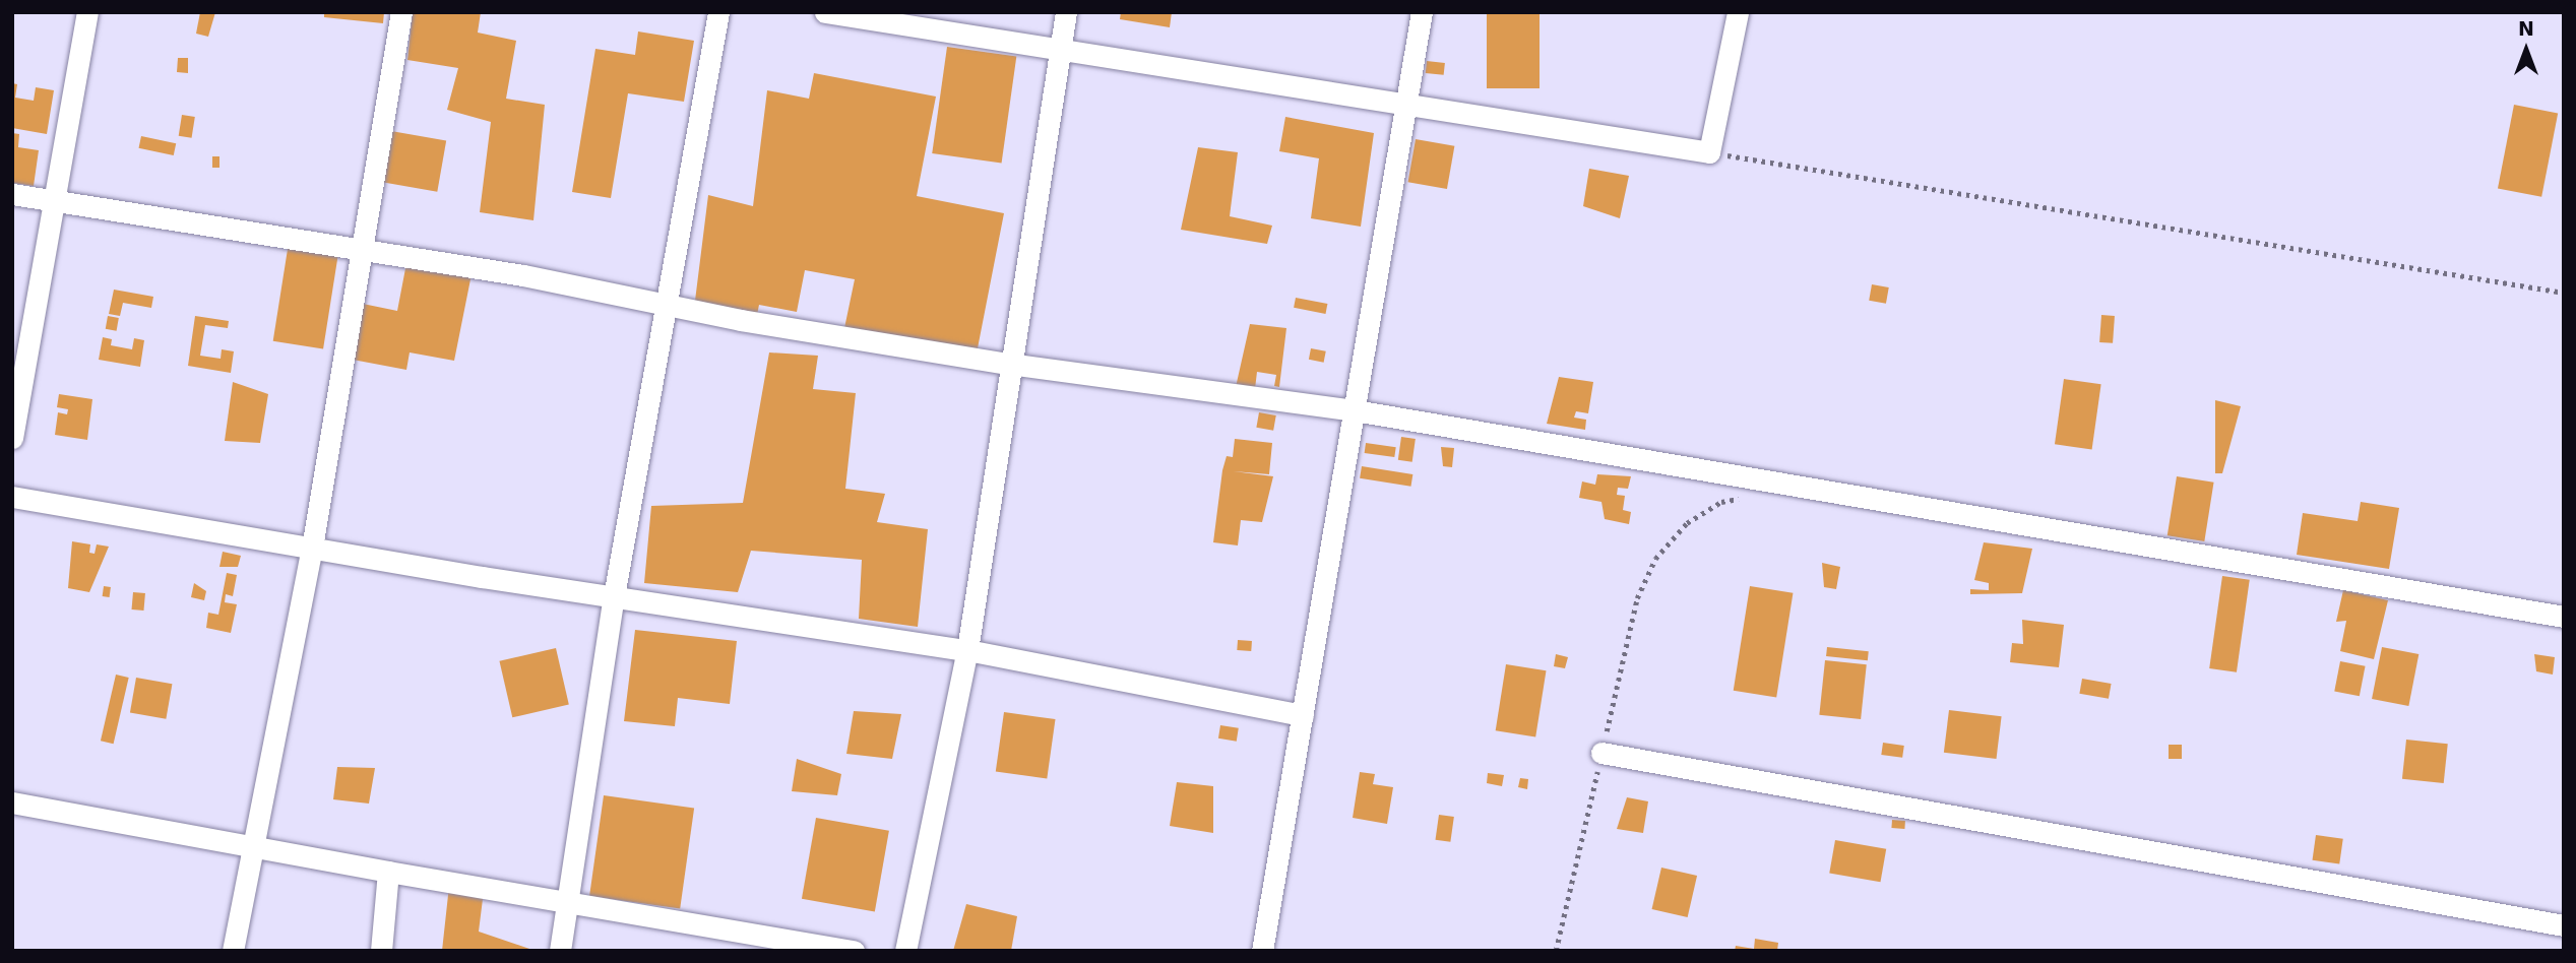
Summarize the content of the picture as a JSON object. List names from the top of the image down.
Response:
{
  "north": "top"
}
